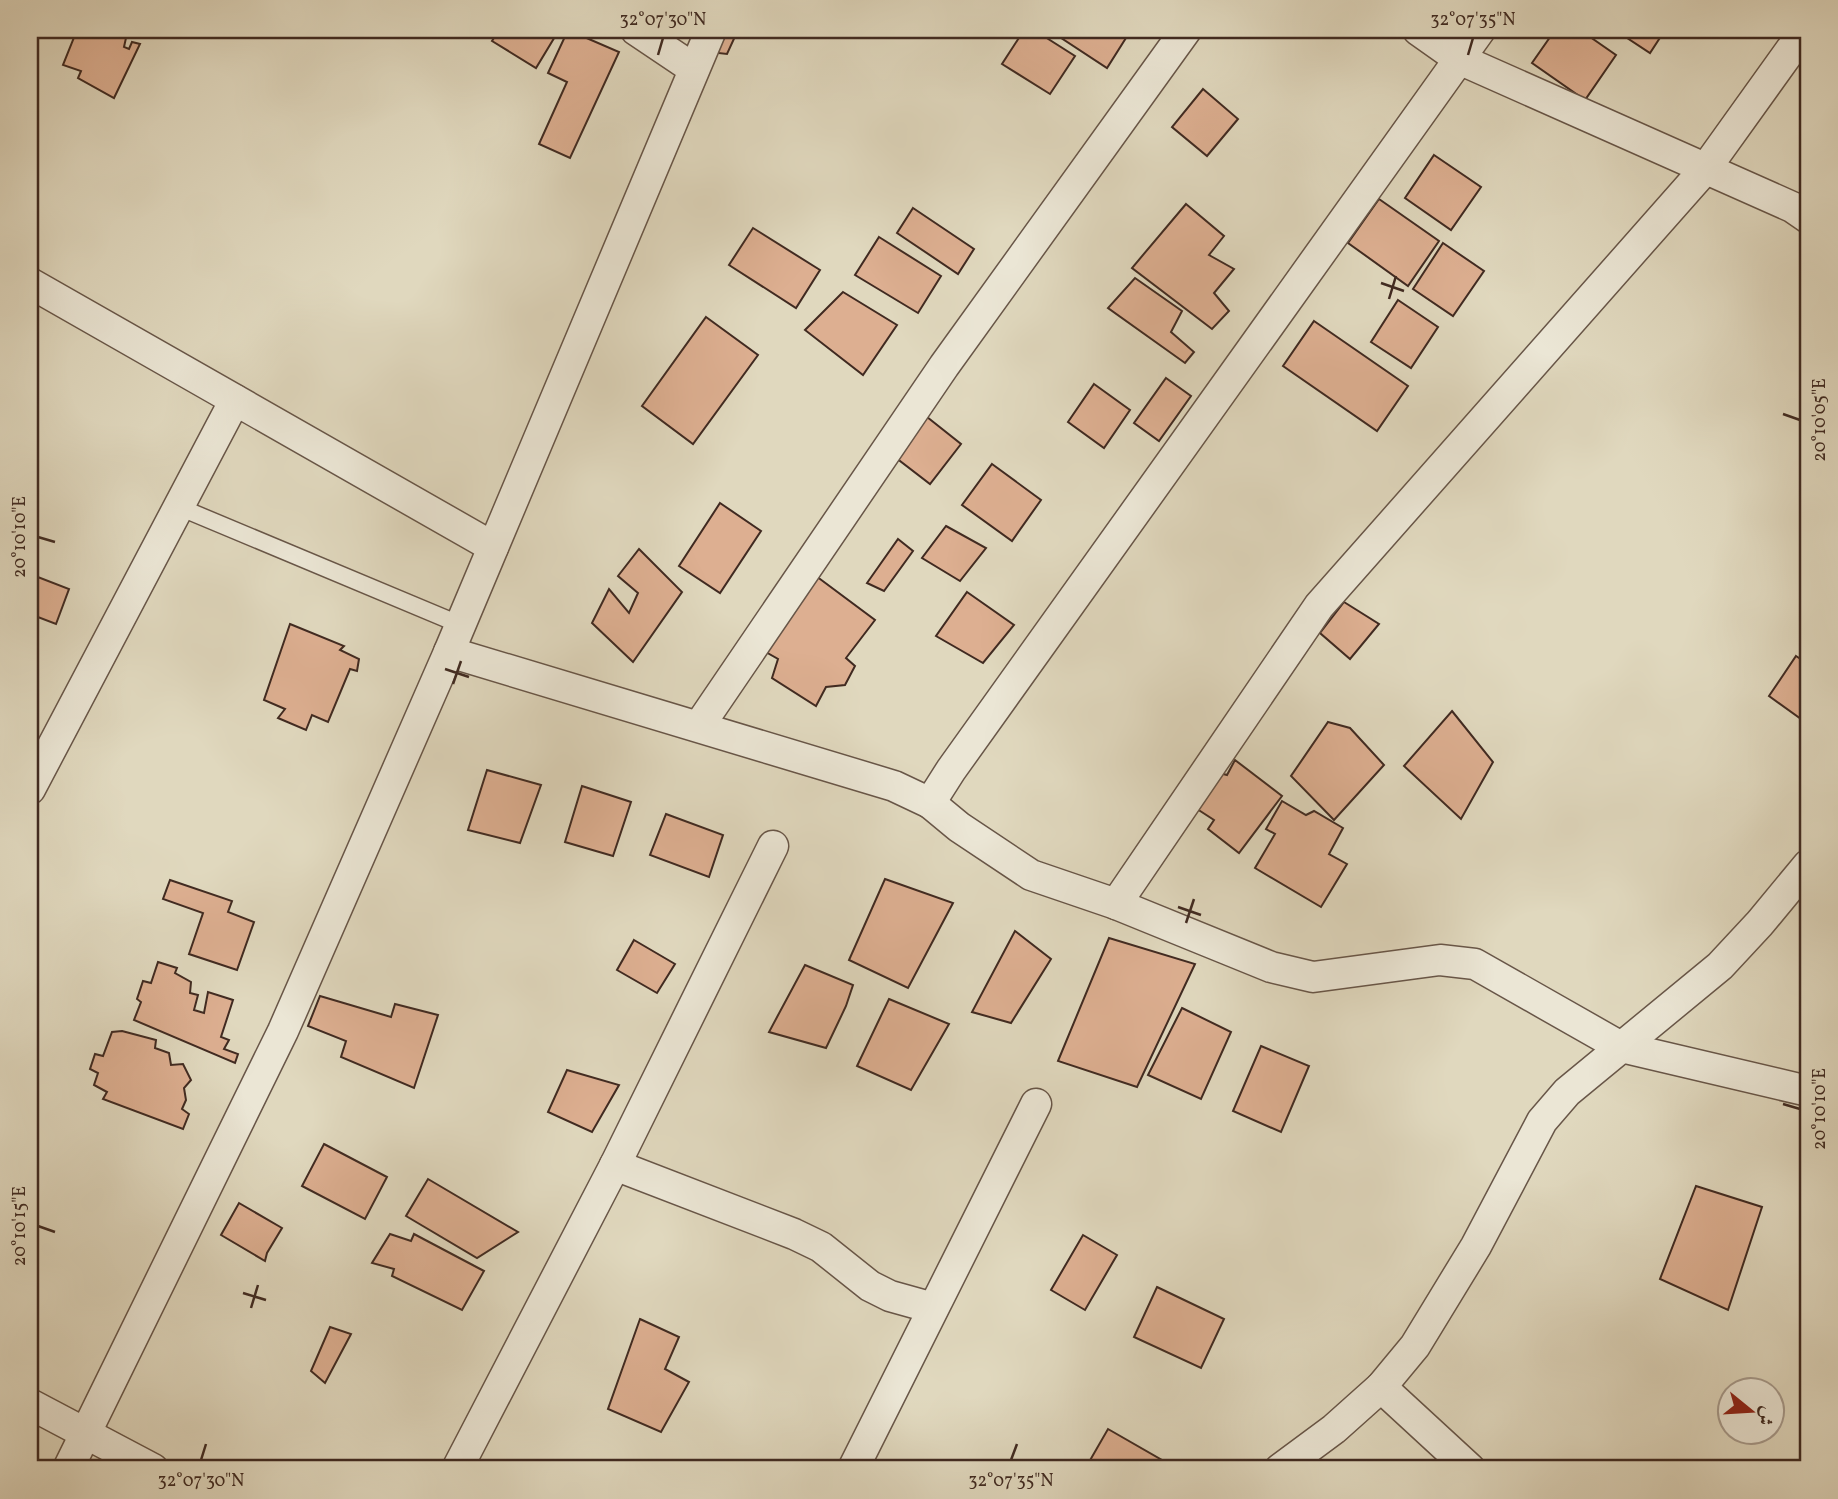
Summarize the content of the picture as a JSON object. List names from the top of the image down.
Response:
{
  "north": "right",
  "coordinates": [
    "32°07'30\"N",
    "32°07'35\"N",
    "20°10'05\"E",
    "20°10'10\"E",
    "20°10'15\"E"
  ]
}
